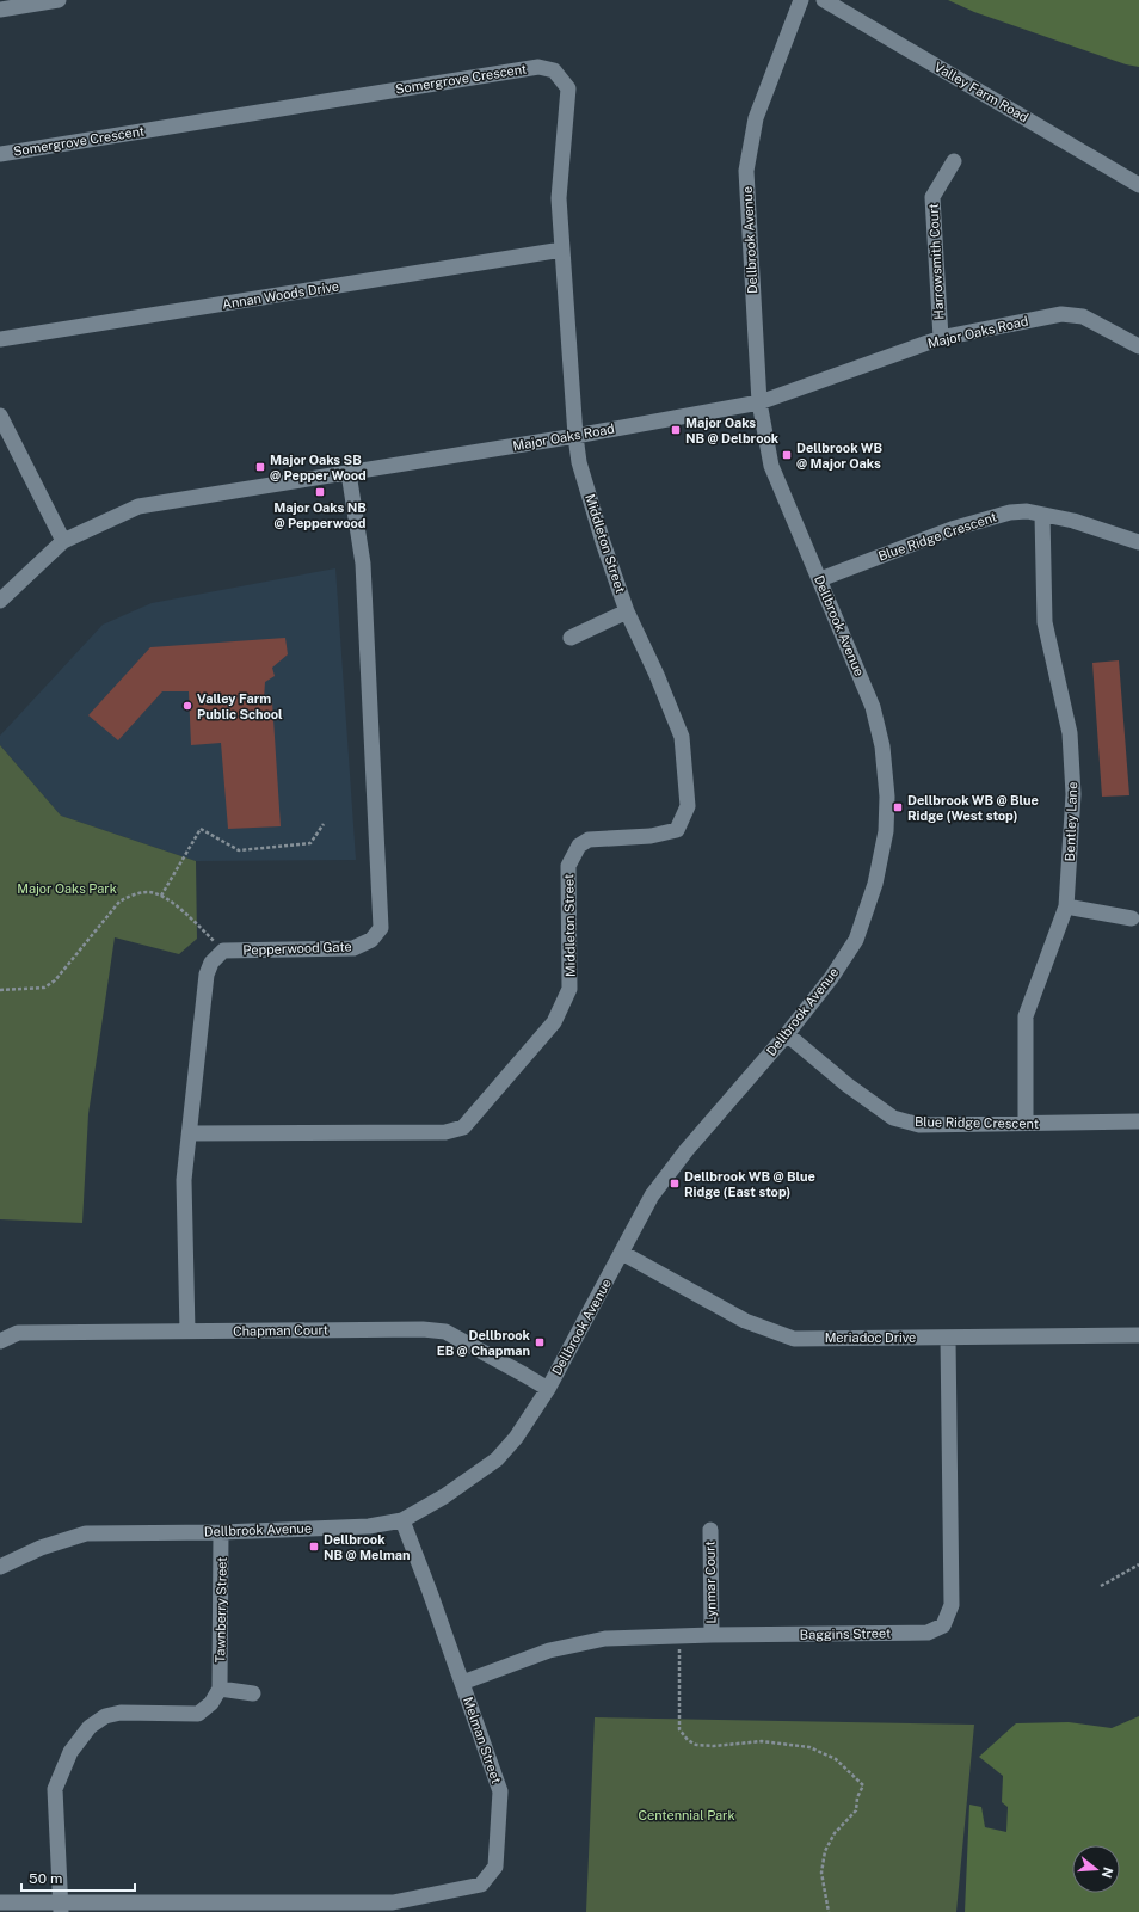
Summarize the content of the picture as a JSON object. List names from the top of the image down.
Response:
{
  "streets": {
    "street": [
      "Somergrove Crescent",
      "Valley Farm Road",
      "Dellbrook Avenue",
      "Harrowsmith Court",
      "Annan Woods Drive",
      "Major Oaks Road",
      "Blue Ridge Crescent",
      "Middleton Street",
      "Bentley Lane",
      "Pepperwood Gate",
      "Chapman Court",
      "Meriadoc Drive",
      "Lynmar Court",
      "Tawnberry Street",
      "Baggins Street",
      "Melman Street"
    ]
  },
  "crossings": [
    ["Somergrove Crescent", "Annan Woods Drive"],
    ["Somergrove Crescent", "Major Oaks Road"],
    ["Somergrove Crescent", "Middleton Street"],
    ["Dellbrook Avenue", "Major Oaks Road"],
    ["Dellbrook Avenue", "Blue Ridge Crescent"],
    ["Dellbrook Avenue", "Chapman Court"],
    ["Dellbrook Avenue", "Meriadoc Drive"],
    ["Dellbrook Avenue", "Tawnberry Street"],
    ["Dellbrook Avenue", "Melman Street"],
    ["Harrowsmith Court", "Major Oaks Road"],
    ["Major Oaks Road", "Middleton Street"],
    ["Major Oaks Road", "Pepperwood Gate"],
    ["Blue Ridge Crescent", "Bentley Lane"],
    ["Middleton Street", "Pepperwood Gate"],
    ["Pepperwood Gate", "Chapman Court"],
    ["Meriadoc Drive", "Baggins Street"],
    ["Lynmar Court", "Baggins Street"],
    ["Baggins Street", "Melman Street"]
  ],
  "parks": ["Major Oaks Park", "Centennial Park"],
  "places": {
    "transit": [
      "Major Oaks NB @ Delbrook",
      "Dellbrook WB @ Major Oaks",
      "Major Oaks SB @ Pepper Wood",
      "Major Oaks NB @ Pepperwood",
      "Dellbrook WB @ Blue Ridge (West stop)",
      "Dellbrook WB @ Blue Ridge (East stop)",
      "Dellbrook EB @ Chapman",
      "Dellbrook NB @ Melman"
    ],
    "other": ["Valley Farm Public School"]
  },
  "scale_bar": "50 m",
  "north": "right"
}
